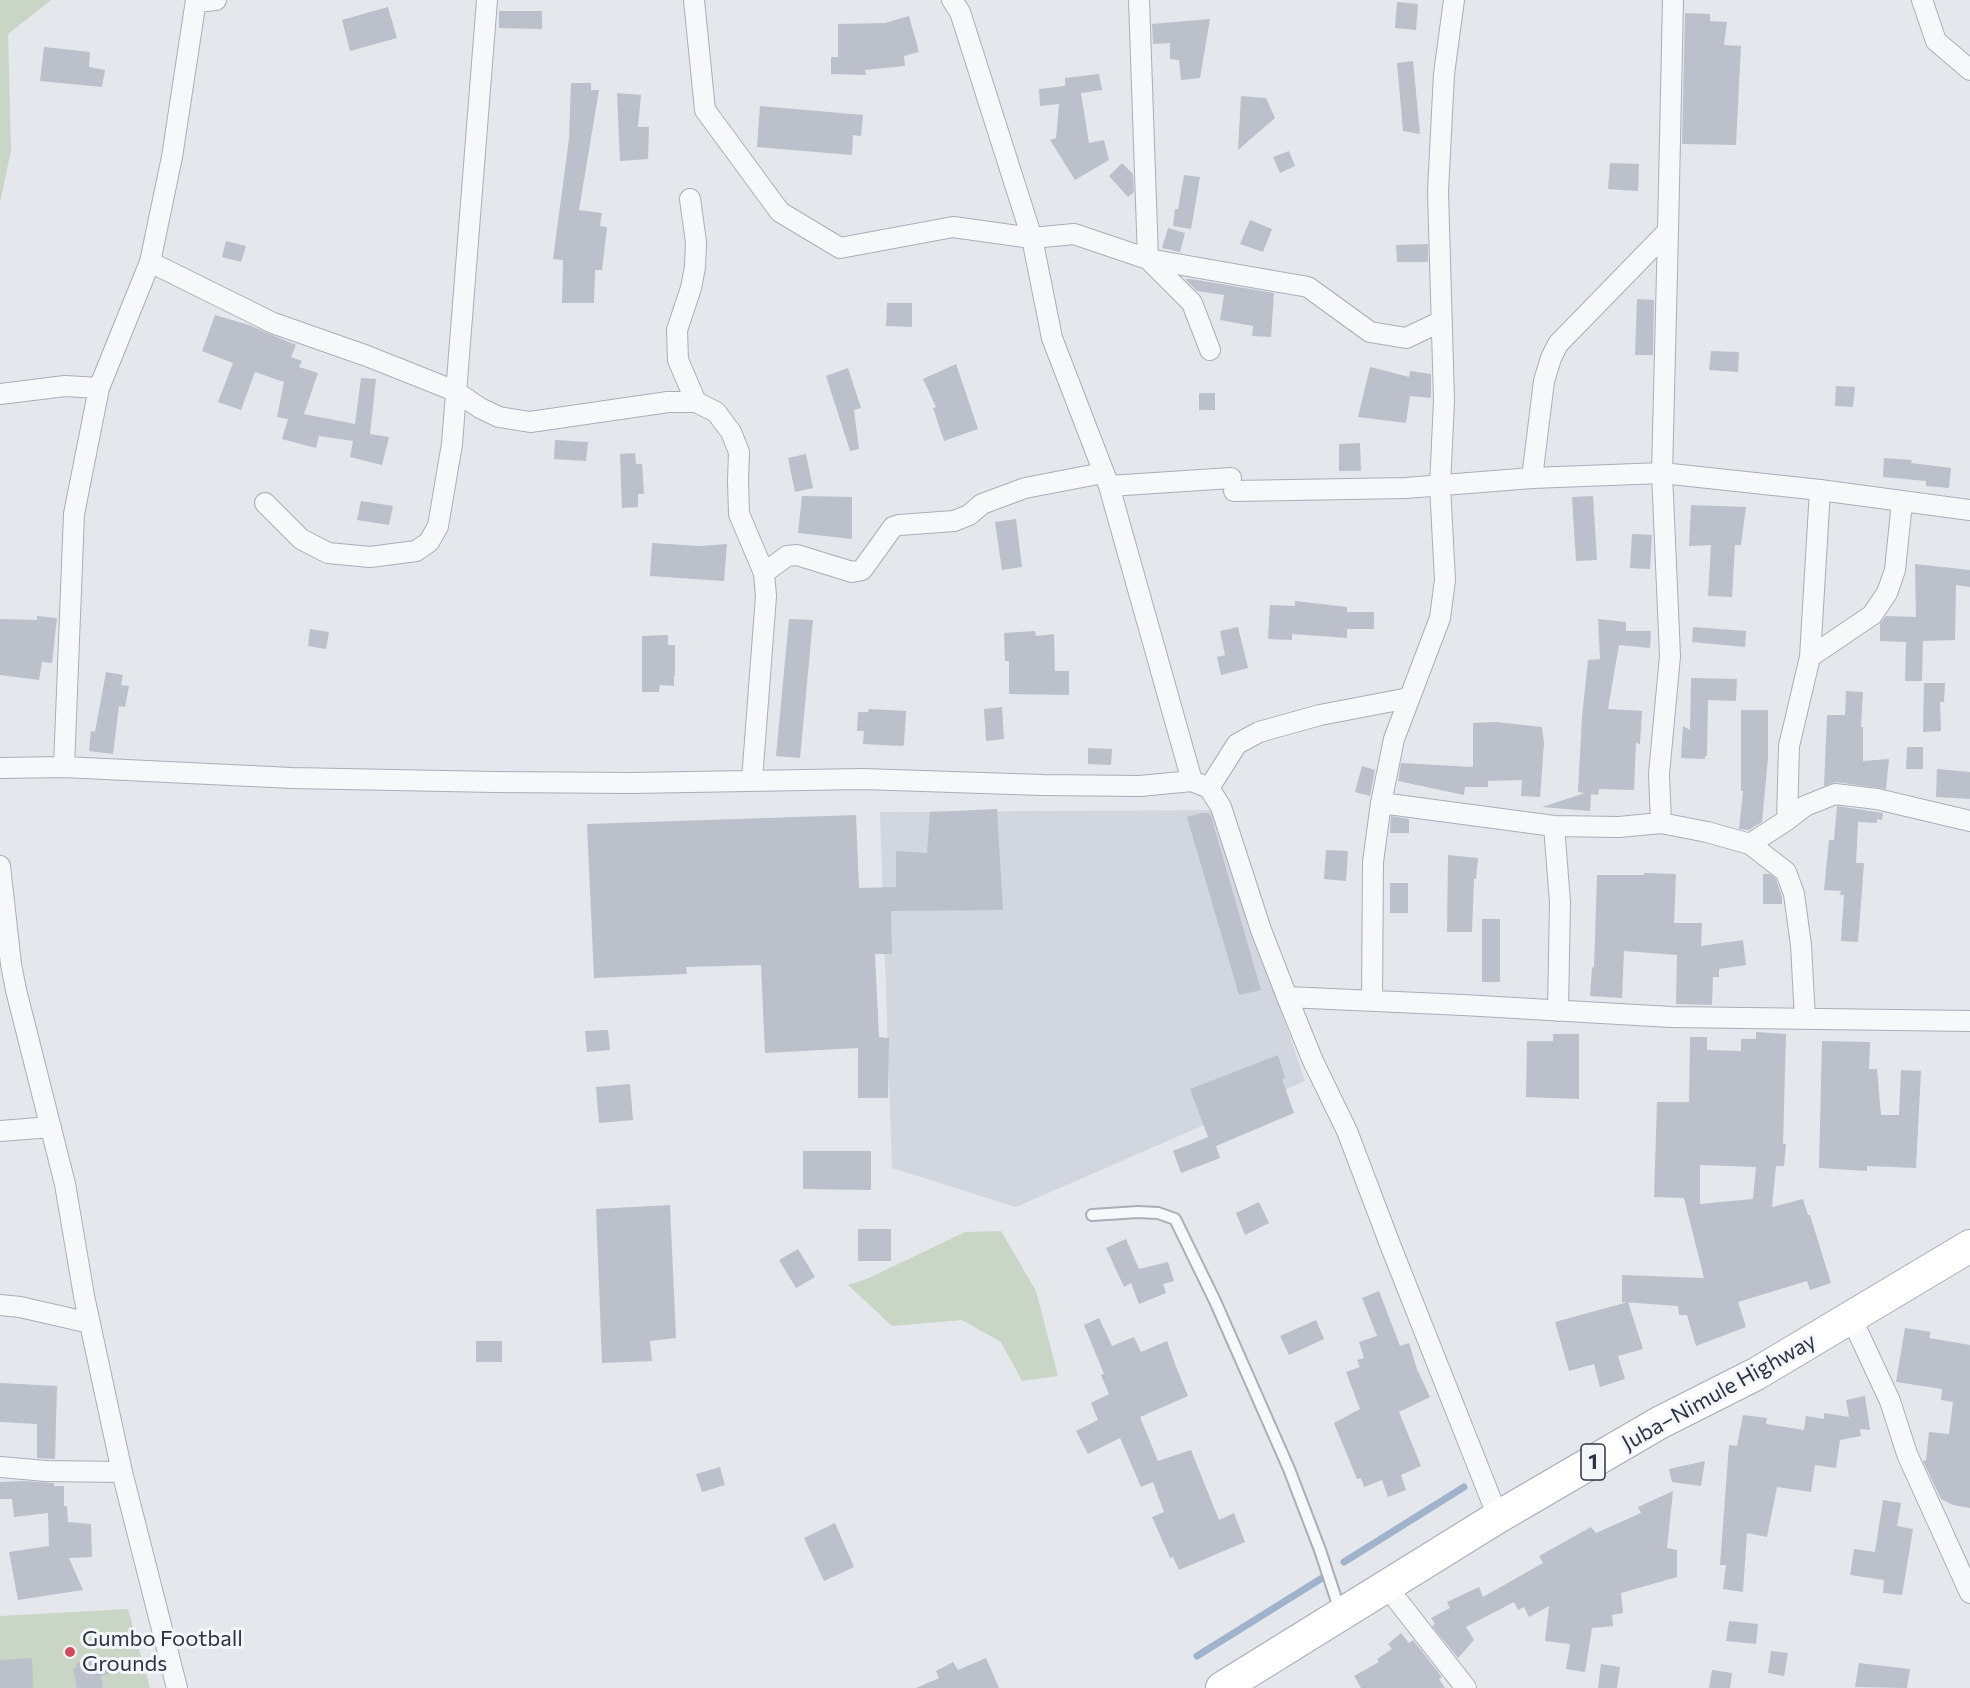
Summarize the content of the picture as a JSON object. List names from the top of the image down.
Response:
{
  "streets": {
    "main road": ["Juba–Nimule Highway", "1"]
  },
  "places": ["Gumbo Football Grounds"]
}
